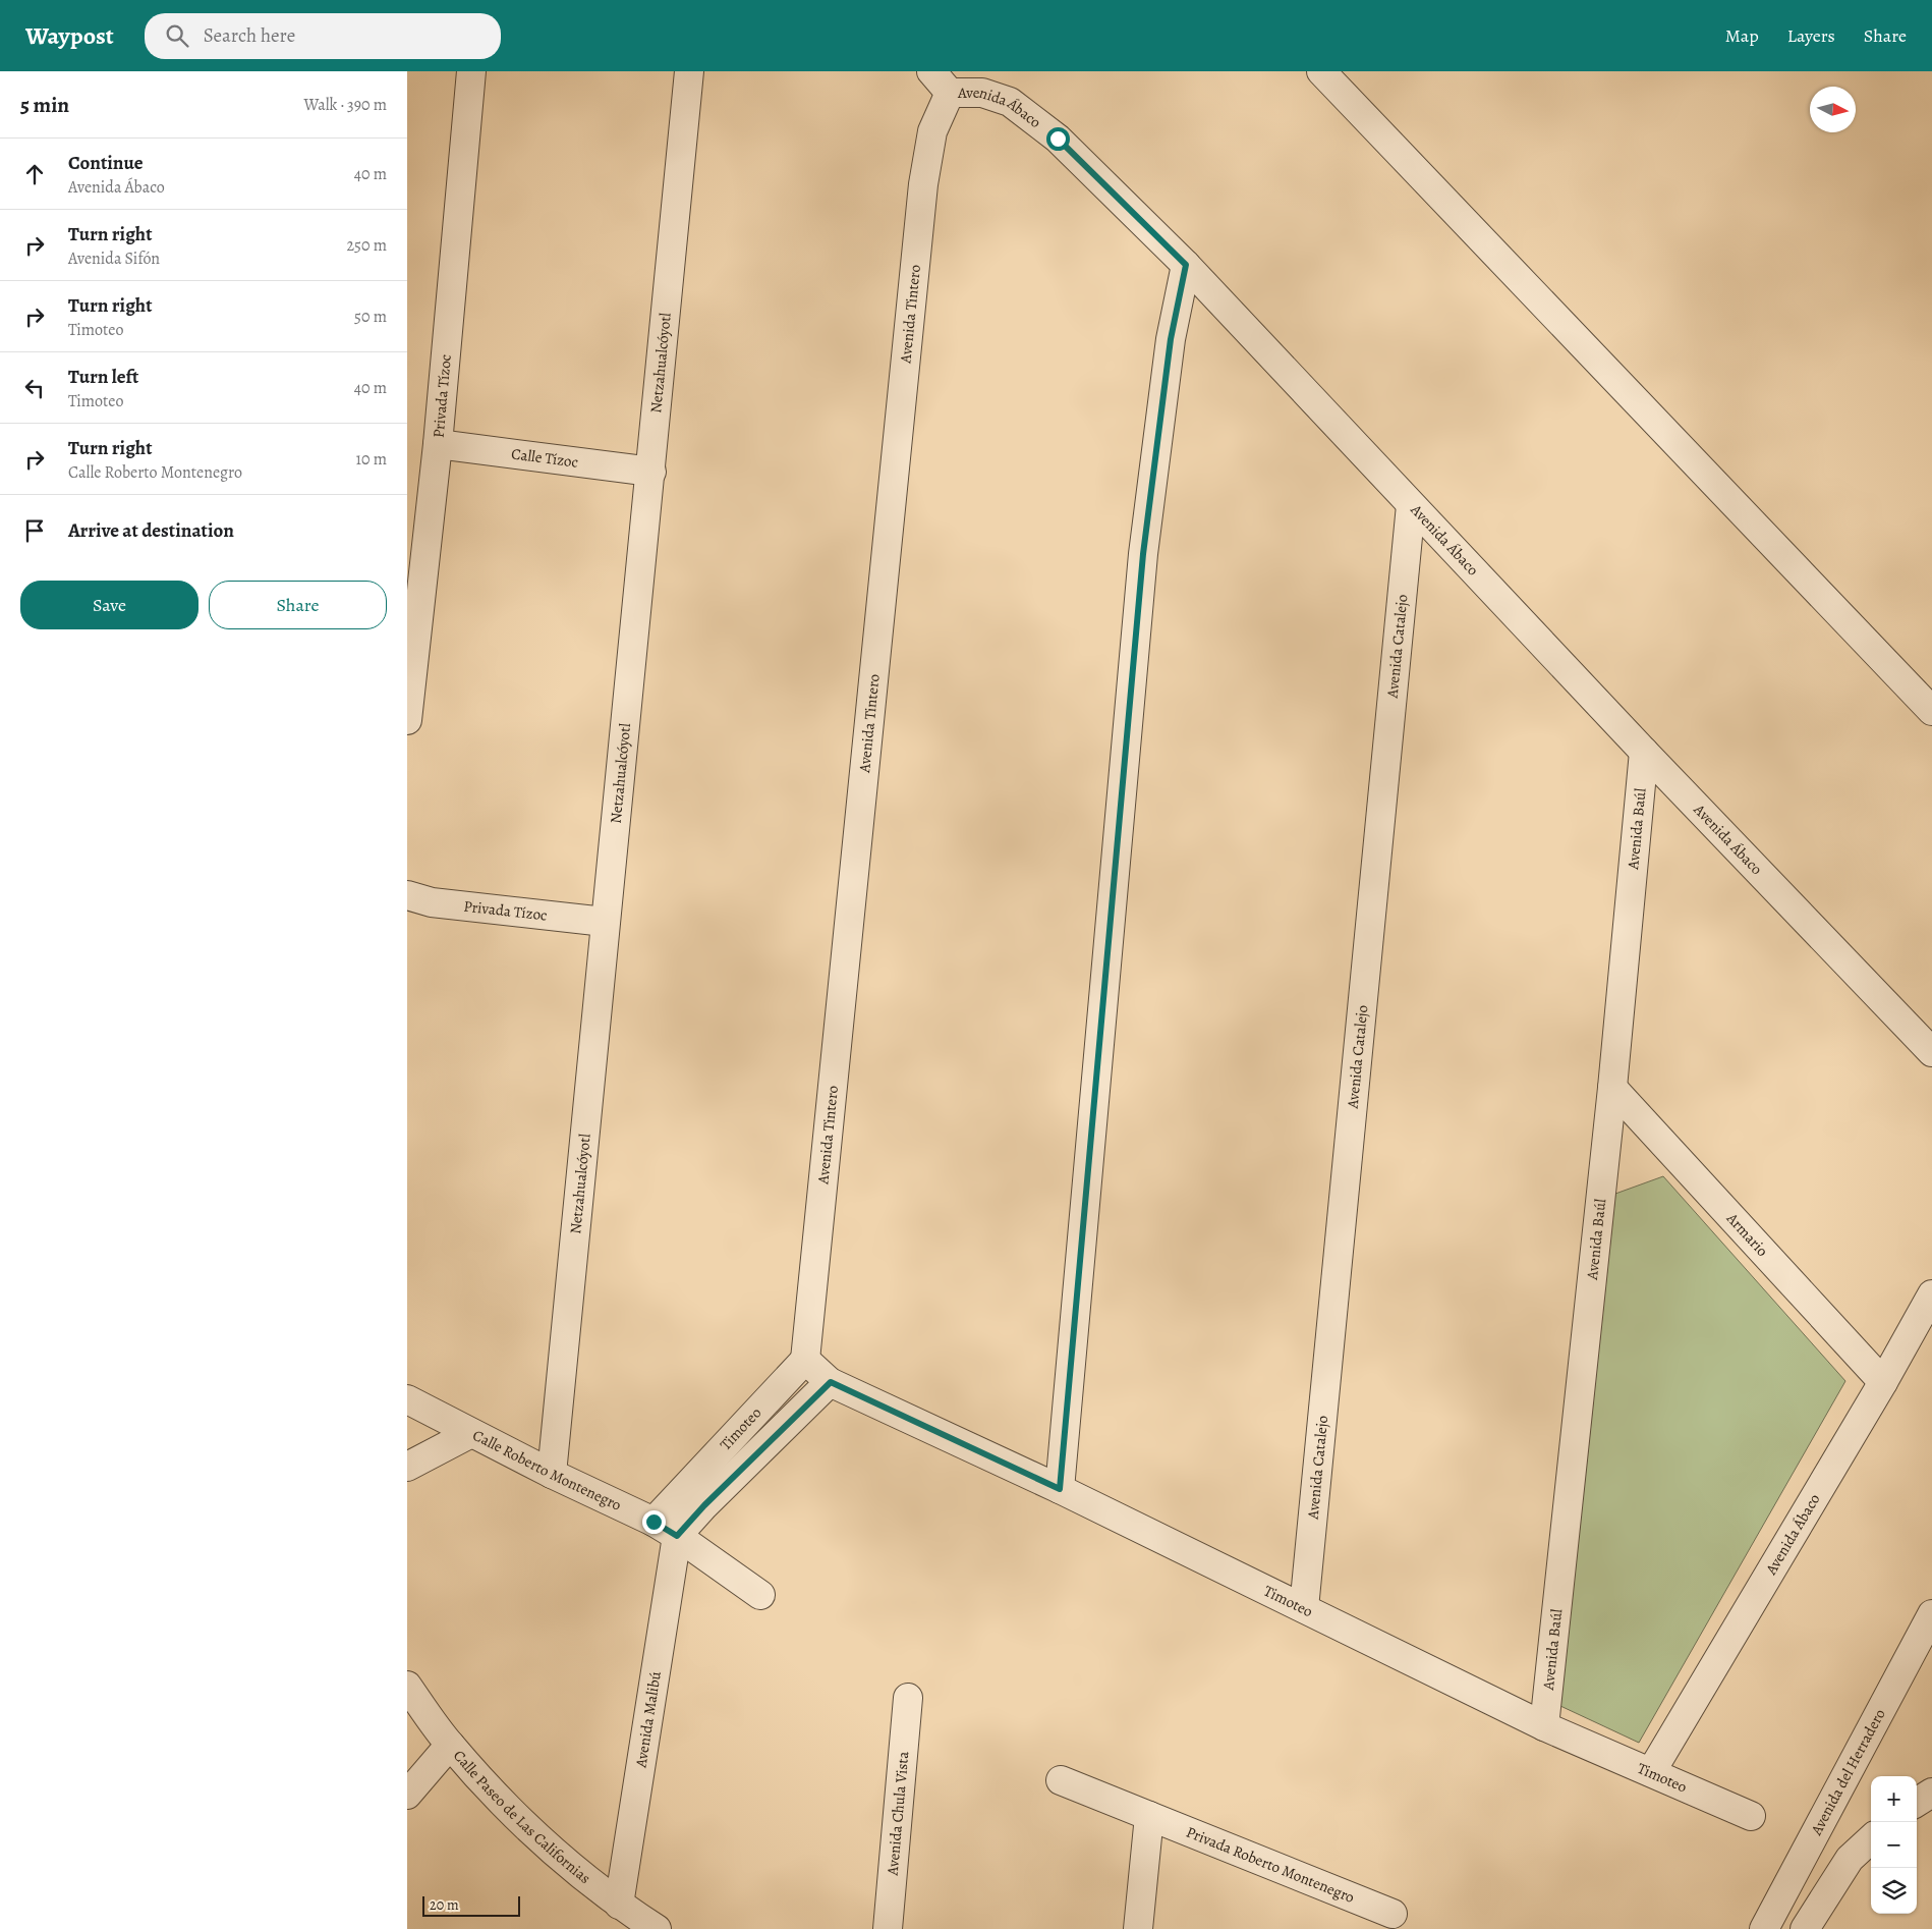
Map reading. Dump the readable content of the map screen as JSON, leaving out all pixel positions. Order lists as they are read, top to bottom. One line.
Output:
{"streets":{"street":["Avenida Ábaco","Avenida Tintero","Netzahualcóyotl","Privada Tízoc","Calle Tízoc","Avenida Catalejo","Avenida Baúl","Armario","Timoteo","Calle Roberto Montenegro","Avenida Malibú","Avenida del Herradero","Avenida Chula Vista","Calle Paseo de Las Californias","Privada Roberto Montenegro"]},"crossings":[["Avenida Ábaco","Avenida Tintero"],["Avenida Ábaco","Avenida Catalejo"],["Avenida Ábaco","Avenida Baúl"],["Avenida Ábaco","Armario"],["Avenida Ábaco","Timoteo"],["Avenida Tintero","Timoteo"],["Netzahualcóyotl","Privada Tízoc"],["Netzahualcóyotl","Calle Tízoc"],["Netzahualcóyotl","Calle Roberto Montenegro"],["Privada Tízoc","Calle Tízoc"],["Avenida Catalejo","Timoteo"],["Avenida Baúl","Armario"],["Avenida Baúl","Timoteo"],["Timoteo","Calle Roberto Montenegro"],["Timoteo","Avenida Malibú"],["Calle Roberto Montenegro","Avenida Malibú"],["Avenida Malibú","Calle Paseo de Las Californias"]],"scale_bar":"20 m","north":"right","page":{"header":"Waypost","search":"Search here","nav":["Map","Layers","Share"],"heading":["5 min","Walk · 390 m"],"list":[["Continue","Avenida Ábaco","40 m"],["Turn right","Avenida Sifón","250 m"],["Turn right","Timoteo","50 m"],["Turn left","Timoteo","40 m"],["Turn right","Calle Roberto Montenegro","10 m"],"Arrive at destination"],"buttons":["Save","Share"],"map_buttons":["+","−"],"scale":"20 m"}}
